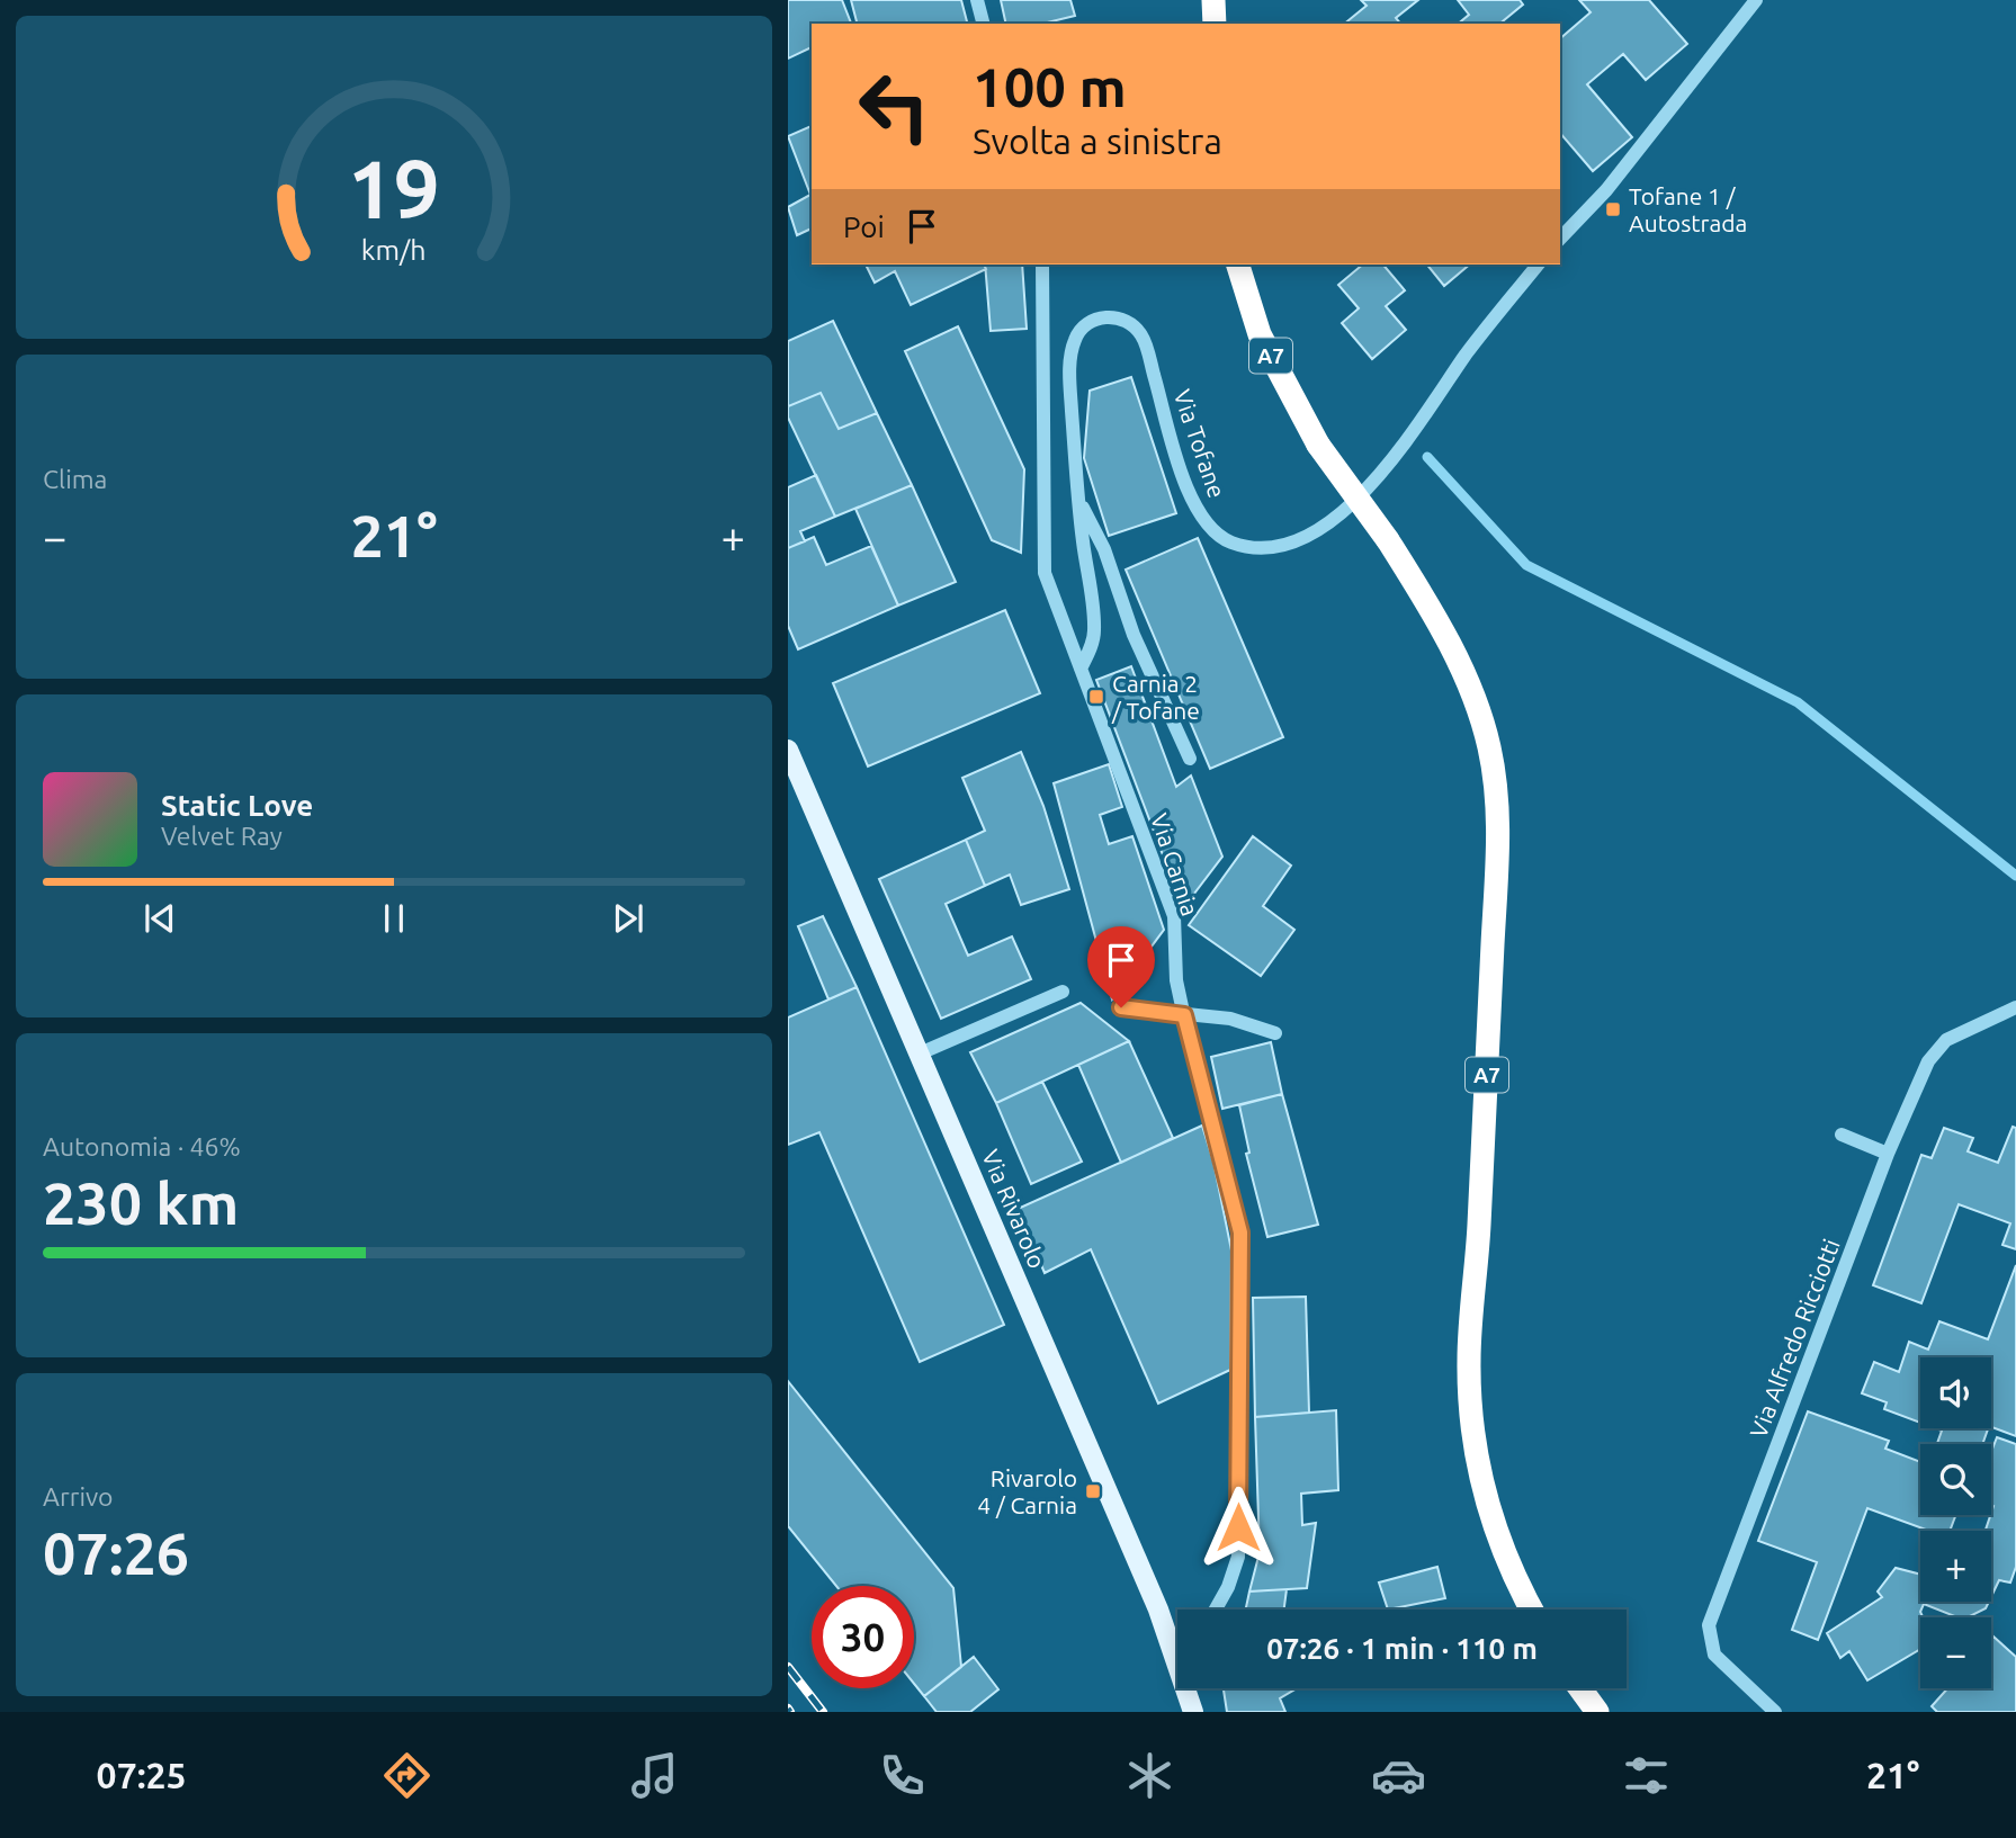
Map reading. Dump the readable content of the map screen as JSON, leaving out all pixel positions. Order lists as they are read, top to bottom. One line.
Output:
{"streets":{"highway":["A7"],"main road":["Via Rivarolo"],"street":["Via Tofane","Via Carnia","Via Alfredo Ricciotti"]},"crossings":[["Via Tofane","Via Carnia"]],"places":{"transit":["Tofane 1 / Autostrada","Carnia 2 / Tofane","Rivarolo 4 / Carnia"]},"page":{"turn":["100 m","Svolta a sinistra"],"then":"Poi","tile":["Clima",["Autonomia · 46%","230 km"],["Arrivo","07:26"]],"heat":["−","21°","+"],"song":["Static Love","Velvet Ray"],"map_buttons":["+","−"],"limit":"30","trip":"07:26 · 1 min · 110 m","tabs":["07:25","21°"],"gauge":["19","km/h"]}}
